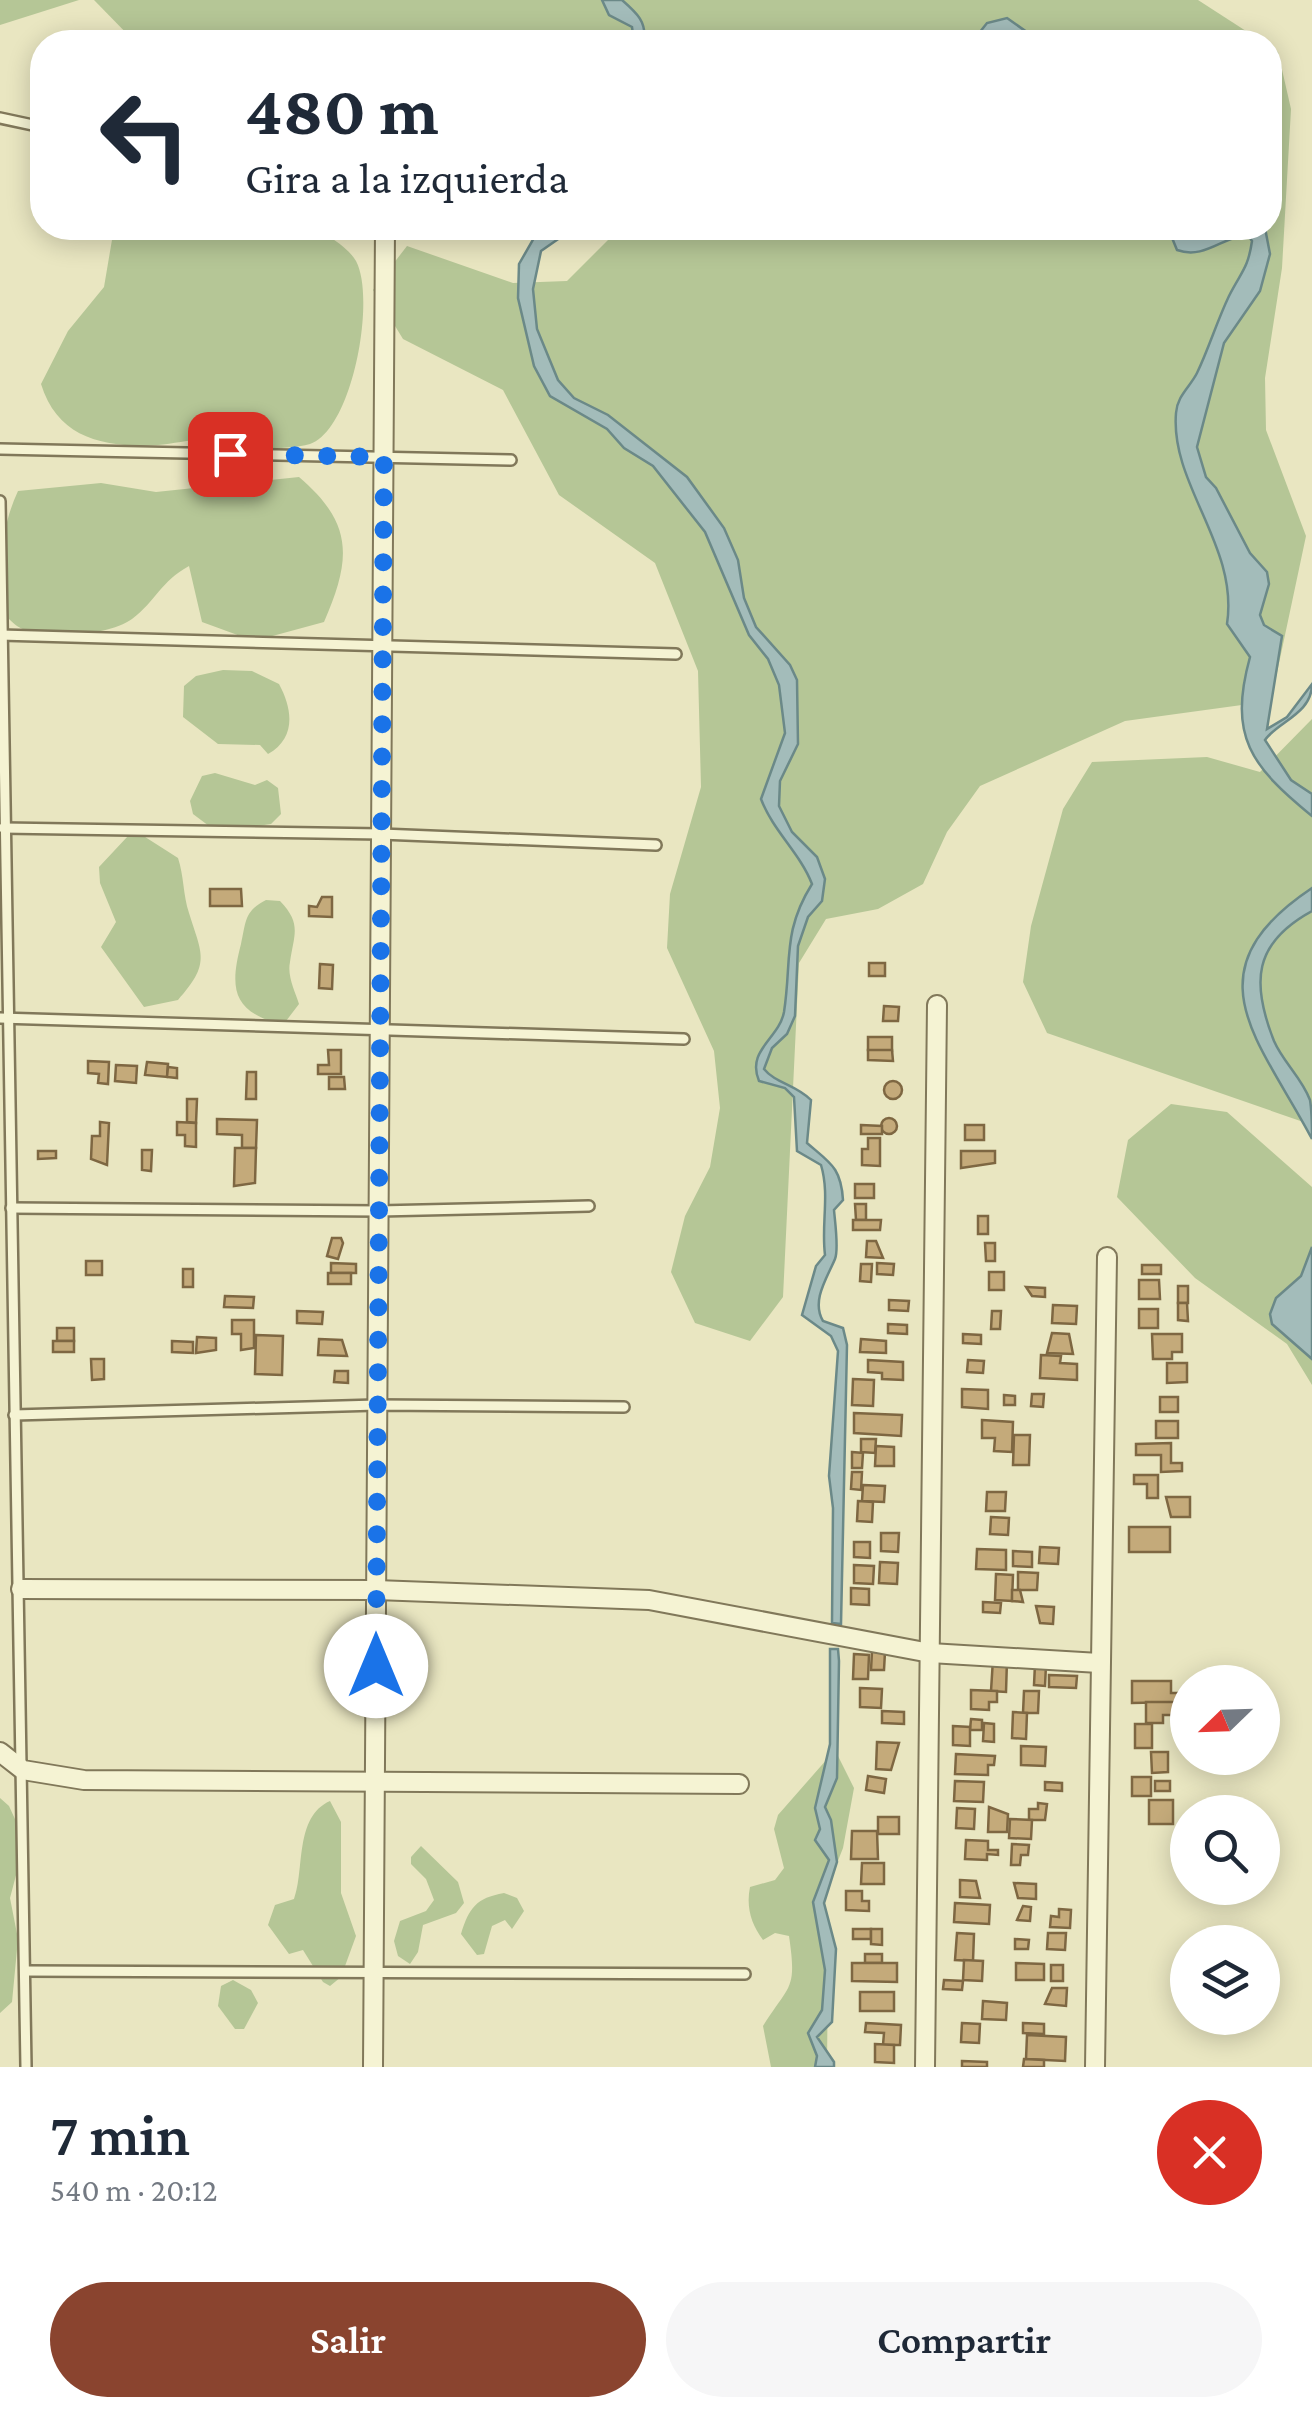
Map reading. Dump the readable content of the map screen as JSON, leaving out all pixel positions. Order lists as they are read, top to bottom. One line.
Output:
{"north":"bottom left","page":{"turn":["480 m","Gira a la izquierda"],"heading":["7 min","540 m · 20:12"],"buttons":["Salir","Compartir"]}}
